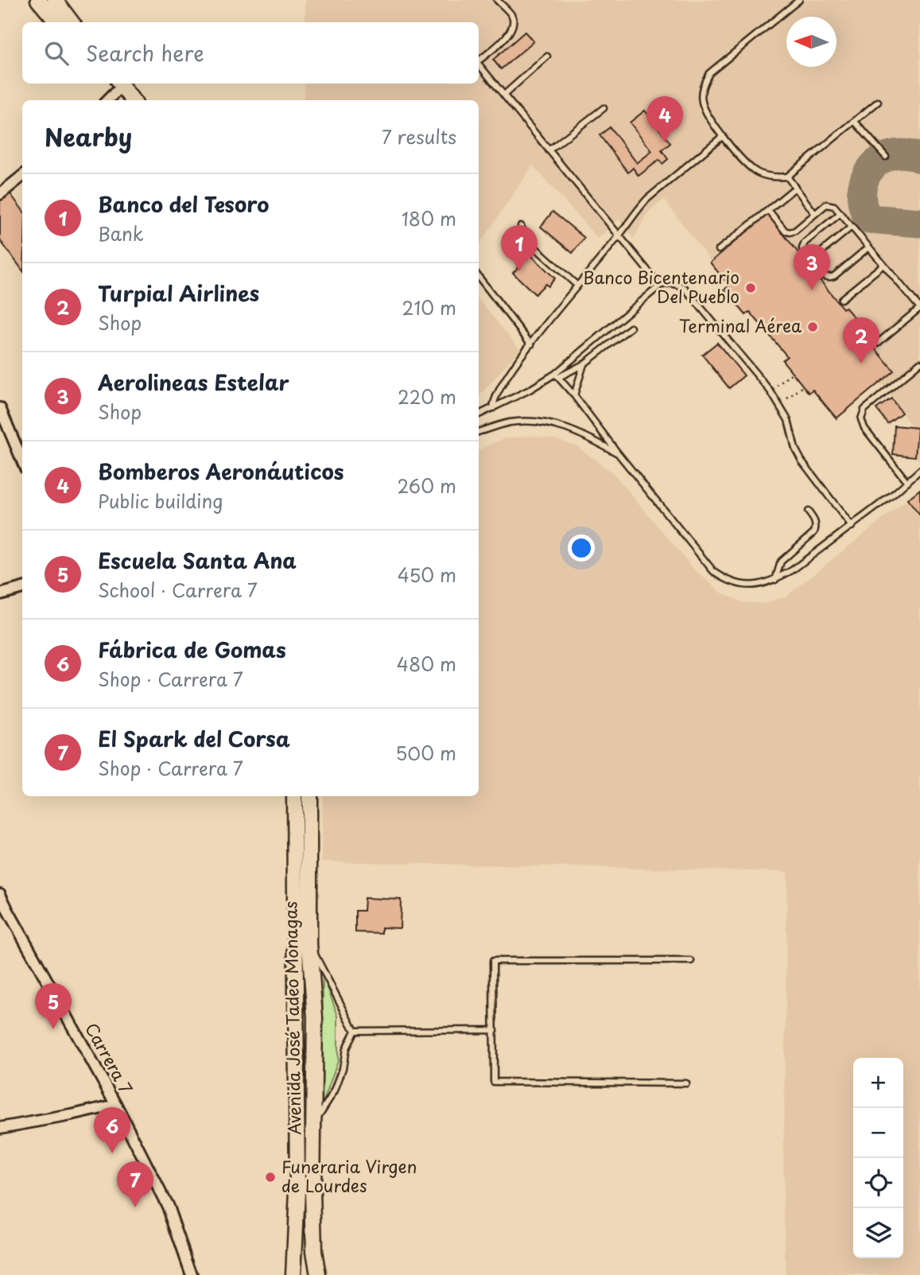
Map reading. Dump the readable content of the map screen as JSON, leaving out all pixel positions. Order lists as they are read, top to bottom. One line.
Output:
{"streets":{"main road":["Avenida José Tadeo Monagas"],"street":["Carrera 7"]},"places":["Banco Bicentenario Del Pueblo","Terminal Aérea","Funeraria Virgen de Lourdes"],"north":"left","page":{"search":"Search here","pins":["4","1","3","2","5","6","7"],"heading":["Nearby","7 results"],"list":[{"mark":"1","name":"Banco del Tesoro","note":"Bank","value":"180 m"},{"mark":"2","name":"Turpial Airlines","note":"Shop","value":"210 m"},{"mark":"3","name":"Aerolineas Estelar","note":"Shop","value":"220 m"},{"mark":"4","name":"Bomberos Aeronáuticos","note":"Public building","value":"260 m"},{"mark":"5","name":"Escuela Santa Ana","note":"School · Carrera 7","value":"450 m"},{"mark":"6","name":"Fábrica de Gomas","note":"Shop · Carrera 7","value":"480 m"},{"mark":"7","name":"El Spark del Corsa","note":"Shop · Carrera 7","value":"500 m"}],"map_buttons":["+","−"]}}
